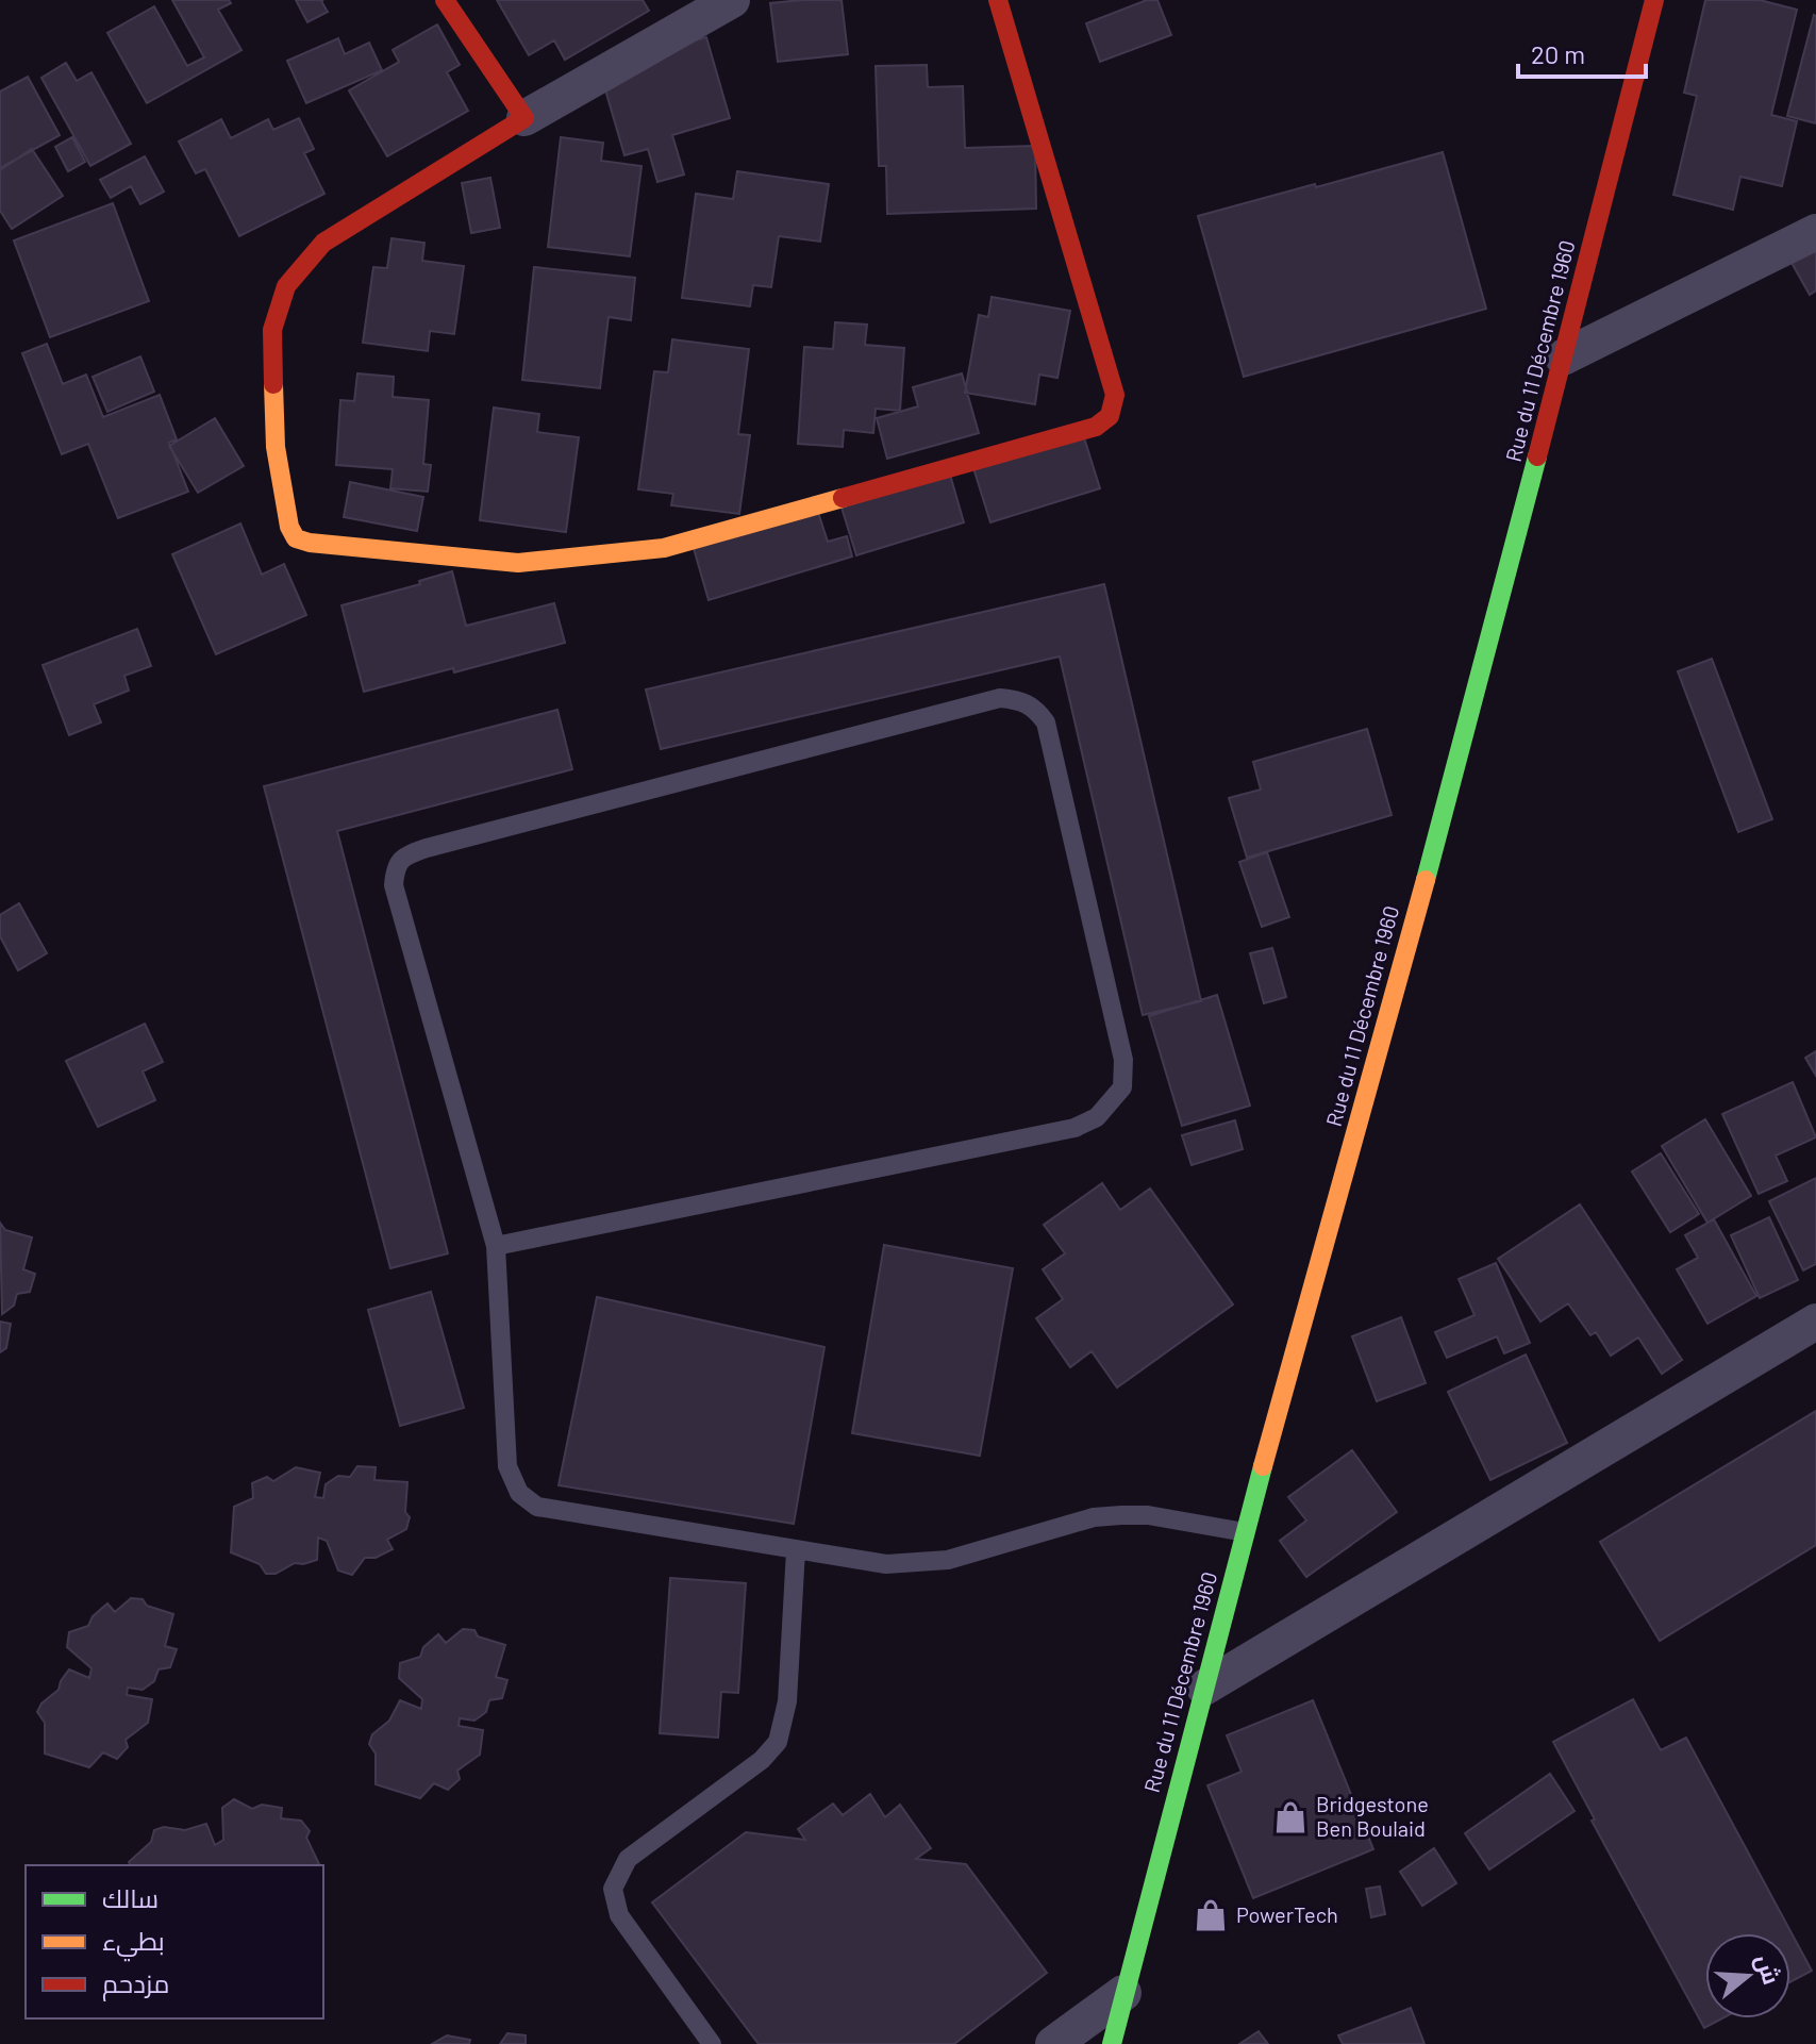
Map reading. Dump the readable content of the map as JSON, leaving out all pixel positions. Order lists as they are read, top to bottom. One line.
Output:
{"streets":{"main road":["Rue du 11 Décembre 1960"]},"places":{"shop":["Bridgestone Ben Boulaid","PowerTech"]},"legend":["سالك","بطيء","مزدحم"],"scale_bar":"20 m","north":"right"}
